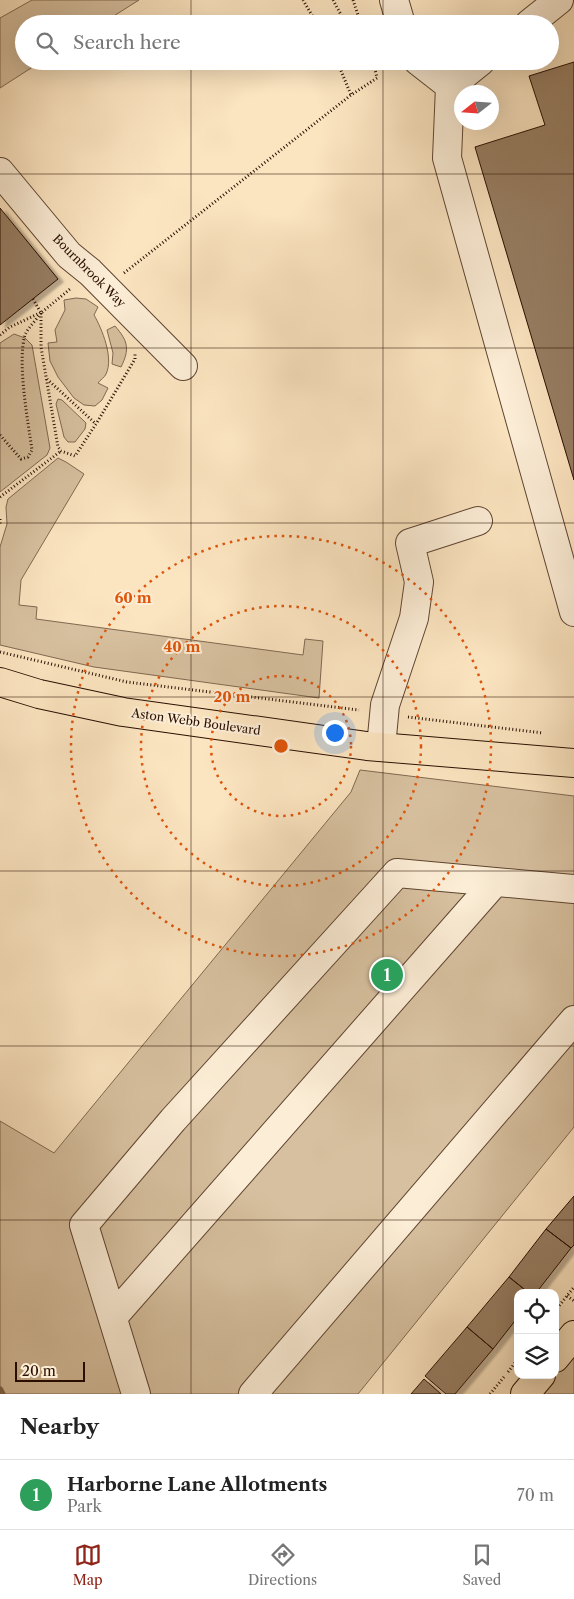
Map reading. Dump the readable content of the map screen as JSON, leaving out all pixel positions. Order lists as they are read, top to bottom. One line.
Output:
{"streets":{"main road":["Aston Webb Boulevard"],"lane":["Bournbrook Way"]},"scale_bar":"20 m","north":"left","page":{"search":"Search here","pins":"1","scale":"20 m","heading":"Nearby","list":[{"mark":"1","name":"Harborne Lane Allotments","note":"Park","value":"70 m"}],"nav":["Map","Directions","Saved"]},"rings":["60 m","40 m","20 m"]}
